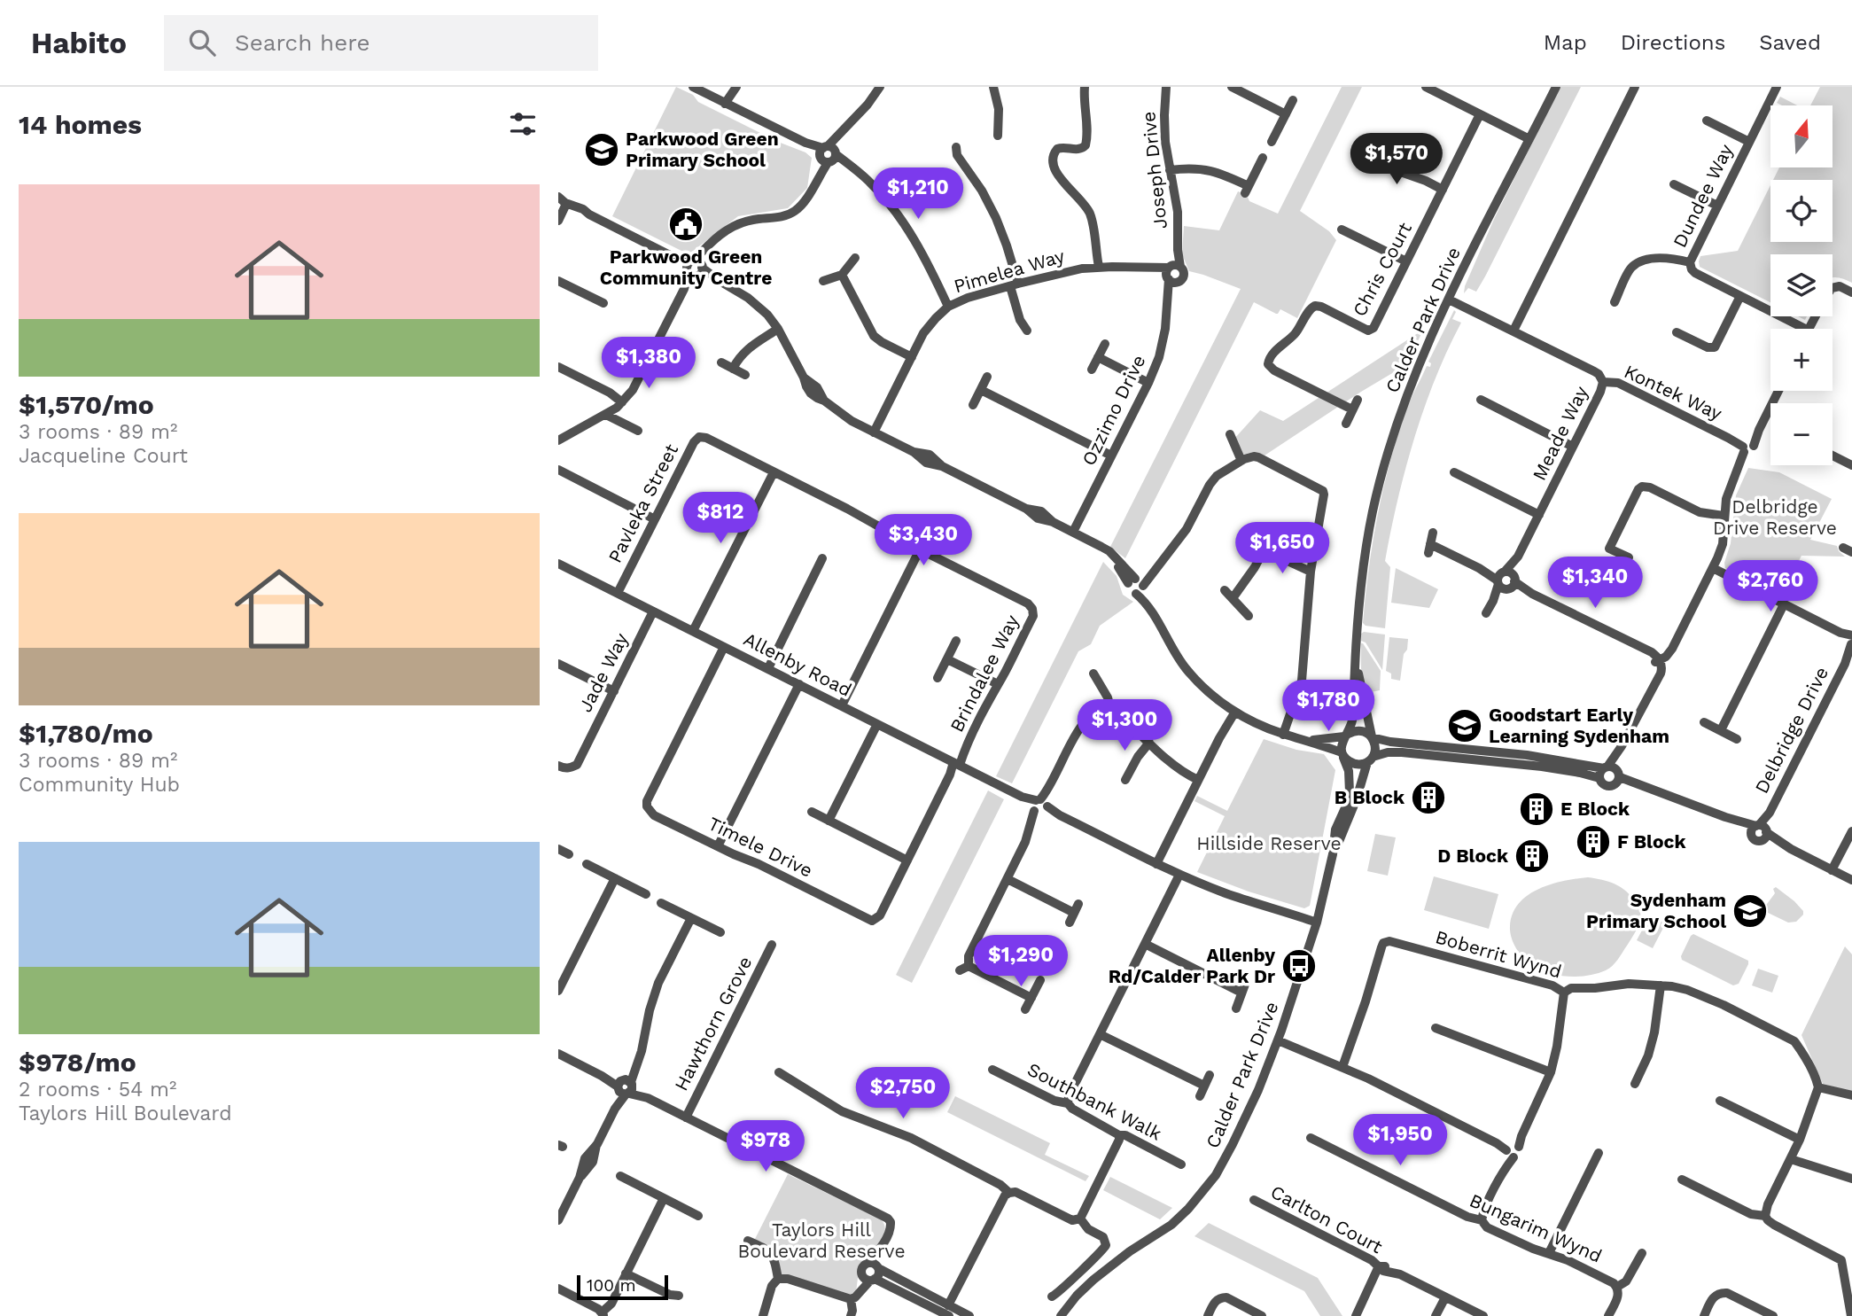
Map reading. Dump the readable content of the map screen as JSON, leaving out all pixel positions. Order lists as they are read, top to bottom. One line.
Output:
{"streets":{"street":["Joseph Drive","Dundee Way","Chris Court","Pimelea Way","Calder Park Drive","Kontek Way","Ozzimo Drive","Meade Way","Pavleka Street","Allenby Road","Jade Way","Brindalee Way","Delbridge Drive","Timele Drive","Boberrit Wynd","Hawthorn Grove","Southbank Walk","Carlton Court","Bungarim Wynd"]},"crossings":[["Joseph Drive","Pimelea Way"],["Joseph Drive","Ozzimo Drive"],["Pimelea Way","Ozzimo Drive"],["Calder Park Drive","Meade Way"],["Calder Park Drive","Allenby Road"],["Kontek Way","Meade Way"],["Pavleka Street","Allenby Road"],["Pavleka Street","Brindalee Way"],["Allenby Road","Jade Way"],["Allenby Road","Brindalee Way"],["Allenby Road","Timele Drive"],["Brindalee Way","Timele Drive"]],"parks":["Delbridge Drive Reserve","Hillside Reserve","Taylors Hill Boulevard Reserve"],"places":{"school or university":["Parkwood Green Primary School","Goodstart Early Learning Sydenham","Sydenham Primary School"],"public building":["Parkwood Green Community Centre"],"building":["B Block","E Block","F Block","D Block"],"bus stop":["Allenby Rd/Calder Park Dr"]},"scale_bar":"100 m","north":"top","page":{"header":"Habito","search":"Search here","nav":["Map","Directions","Saved"],"heading":"14 homes","map_buttons":["+","−"],"price":["$1,570","$1,210","$1,380","$812","$3,430","$1,650","$1,340","$2,760","$1,780","$1,300","$1,290","$2,750","$1,950","$978"],"list":[{"name":"$1,570/mo","note":"3 rooms · 89 m² · Jacqueline Court"},{"name":"$1,780/mo","note":"3 rooms · 89 m² · Community Hub"},{"name":"$978/mo","note":"2 rooms · 54 m² · Taylors Hill Boulevard"}],"scale":"100 m"}}
